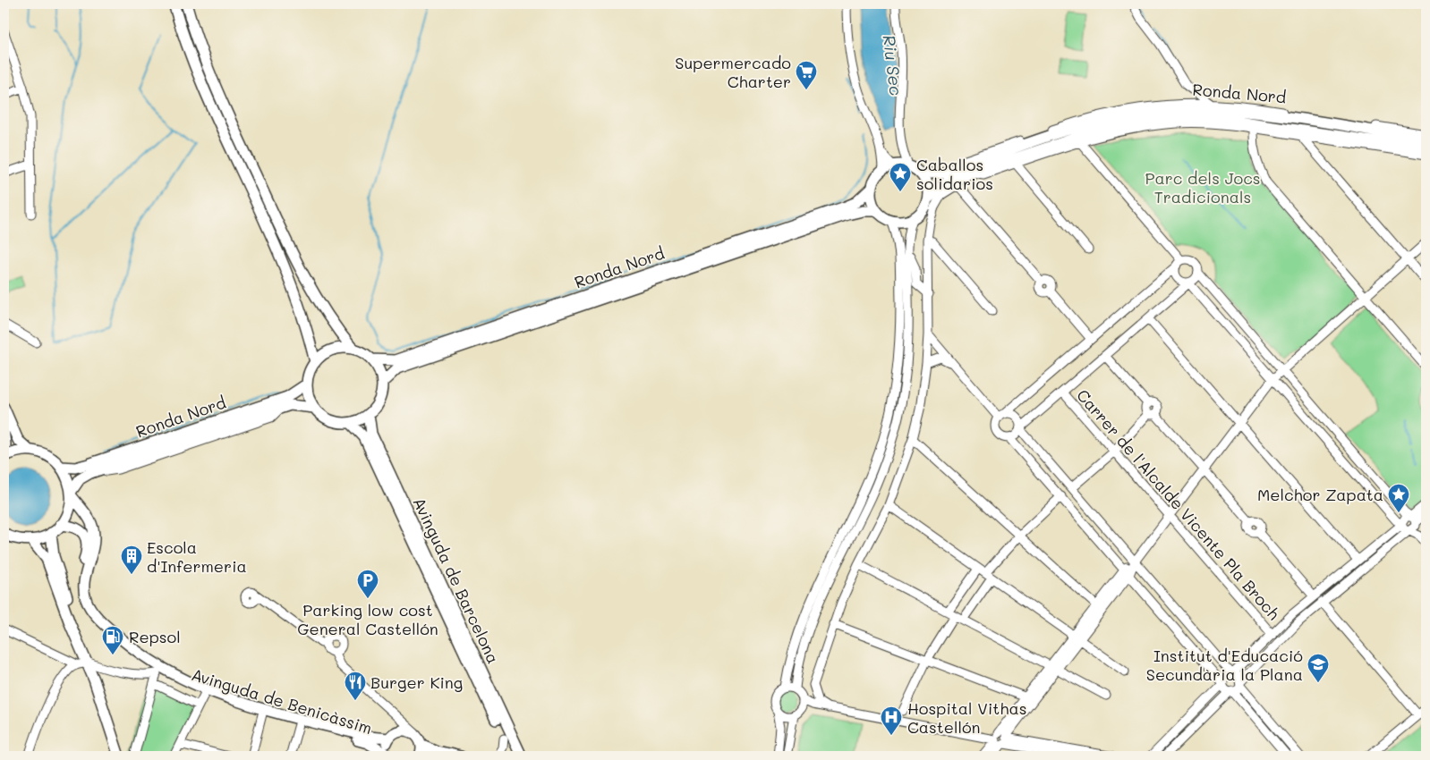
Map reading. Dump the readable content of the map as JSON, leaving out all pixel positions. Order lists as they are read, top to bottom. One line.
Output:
{"streets":{"main road":["Ronda Nord","Avinguda de Barcelona","Avinguda de Benicàssim"],"street":["Carrer de l'Alcalde Vicente Pla Broch"]},"crossings":[["Ronda Nord","Avinguda de Barcelona"],["Ronda Nord","Avinguda de Benicàssim"]],"water":["Riu Sec"],"parks":["Parc dels Jocs Tradicionals"],"places":{"supermarket":["Supermercado Charter"],"place":["Caballos solidarios","Melchor Zapata"],"building":["Escola d'Infermeria"],"parking":["Parking low cost General Castellón"],"fuel station":["Repsol"],"school or university":["Institut d'Educació Secundària la Plana"],"restaurant":["Burger King"],"hospital":["Hospital Vithas Castellón"]}}
